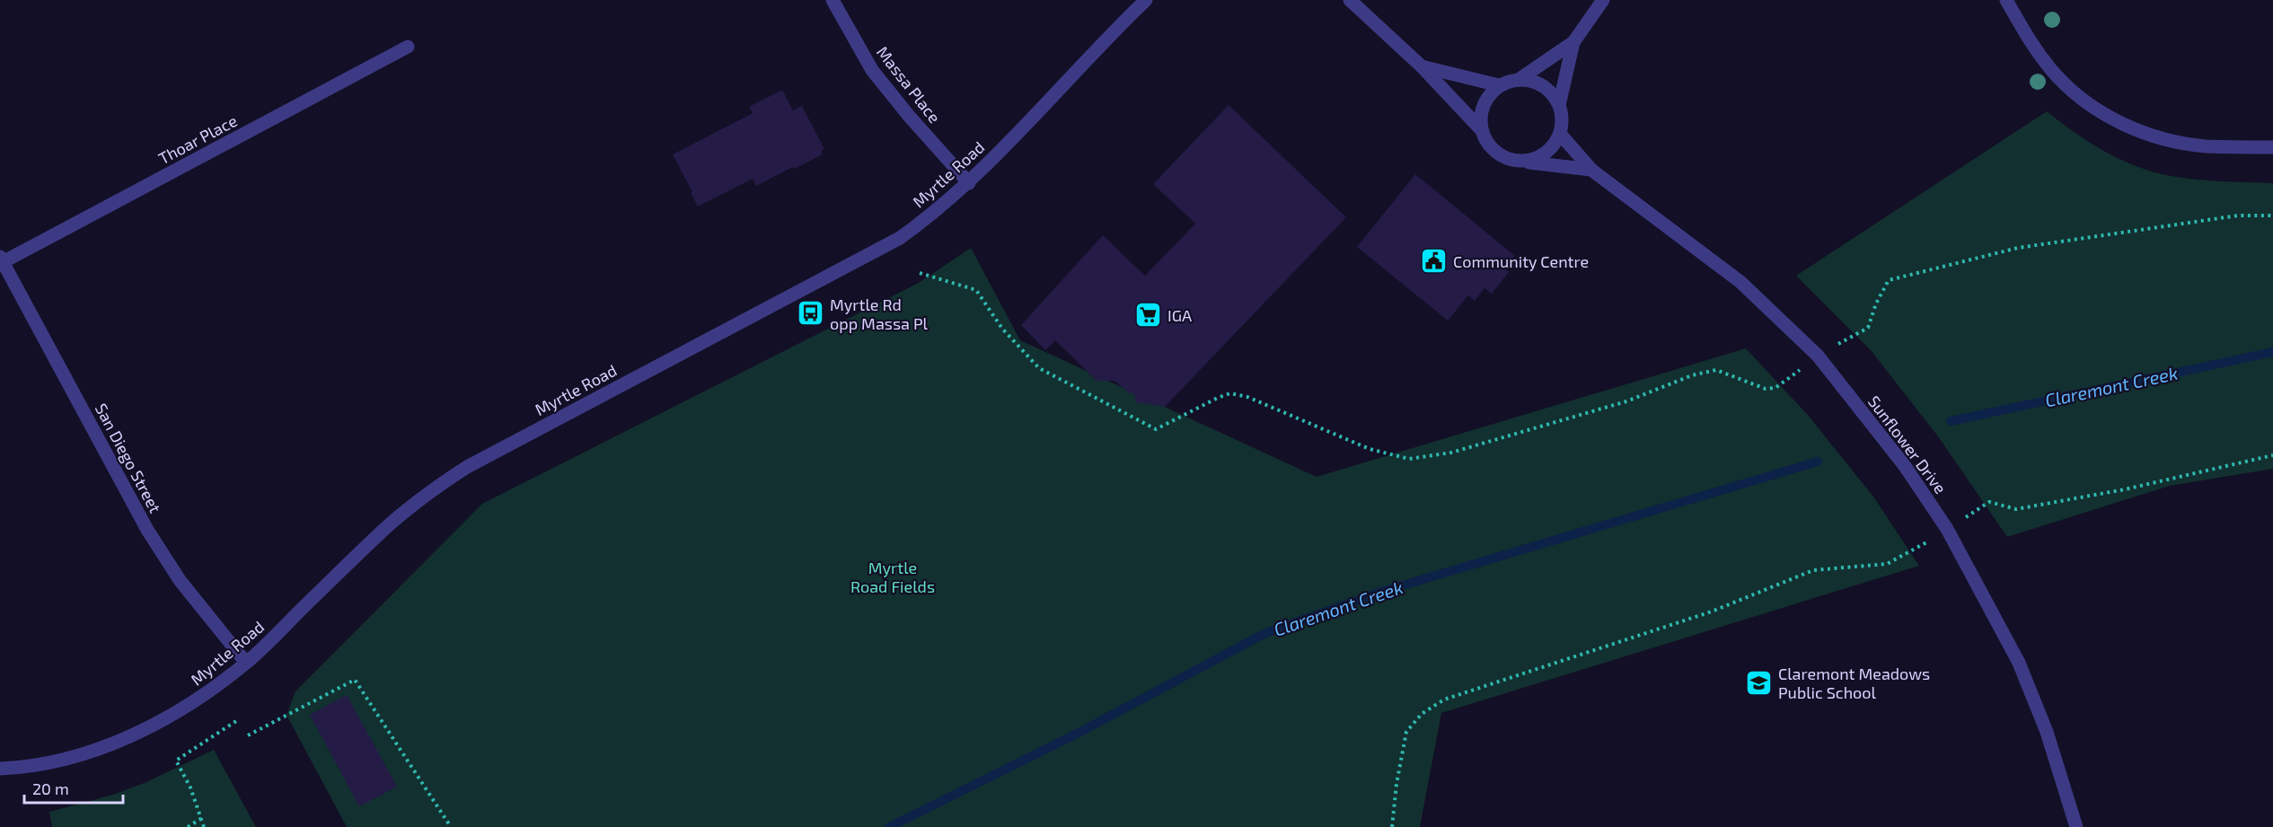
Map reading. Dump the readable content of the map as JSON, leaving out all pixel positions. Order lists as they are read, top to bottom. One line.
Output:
{"streets":{"street":["Massa Place","Thoar Place","Myrtle Road","Sunflower Drive","San Diego Street"]},"crossings":[["Massa Place","Myrtle Road"],["Thoar Place","San Diego Street"],["Myrtle Road","San Diego Street"]],"water":["Claremont Creek"],"parks":["Myrtle Road Fields"],"places":{"public building":["Community Centre"],"bus stop":["Myrtle Rd opp Massa Pl"],"supermarket":["IGA"],"school or university":["Claremont Meadows Public School"]},"scale_bar":"20 m"}
